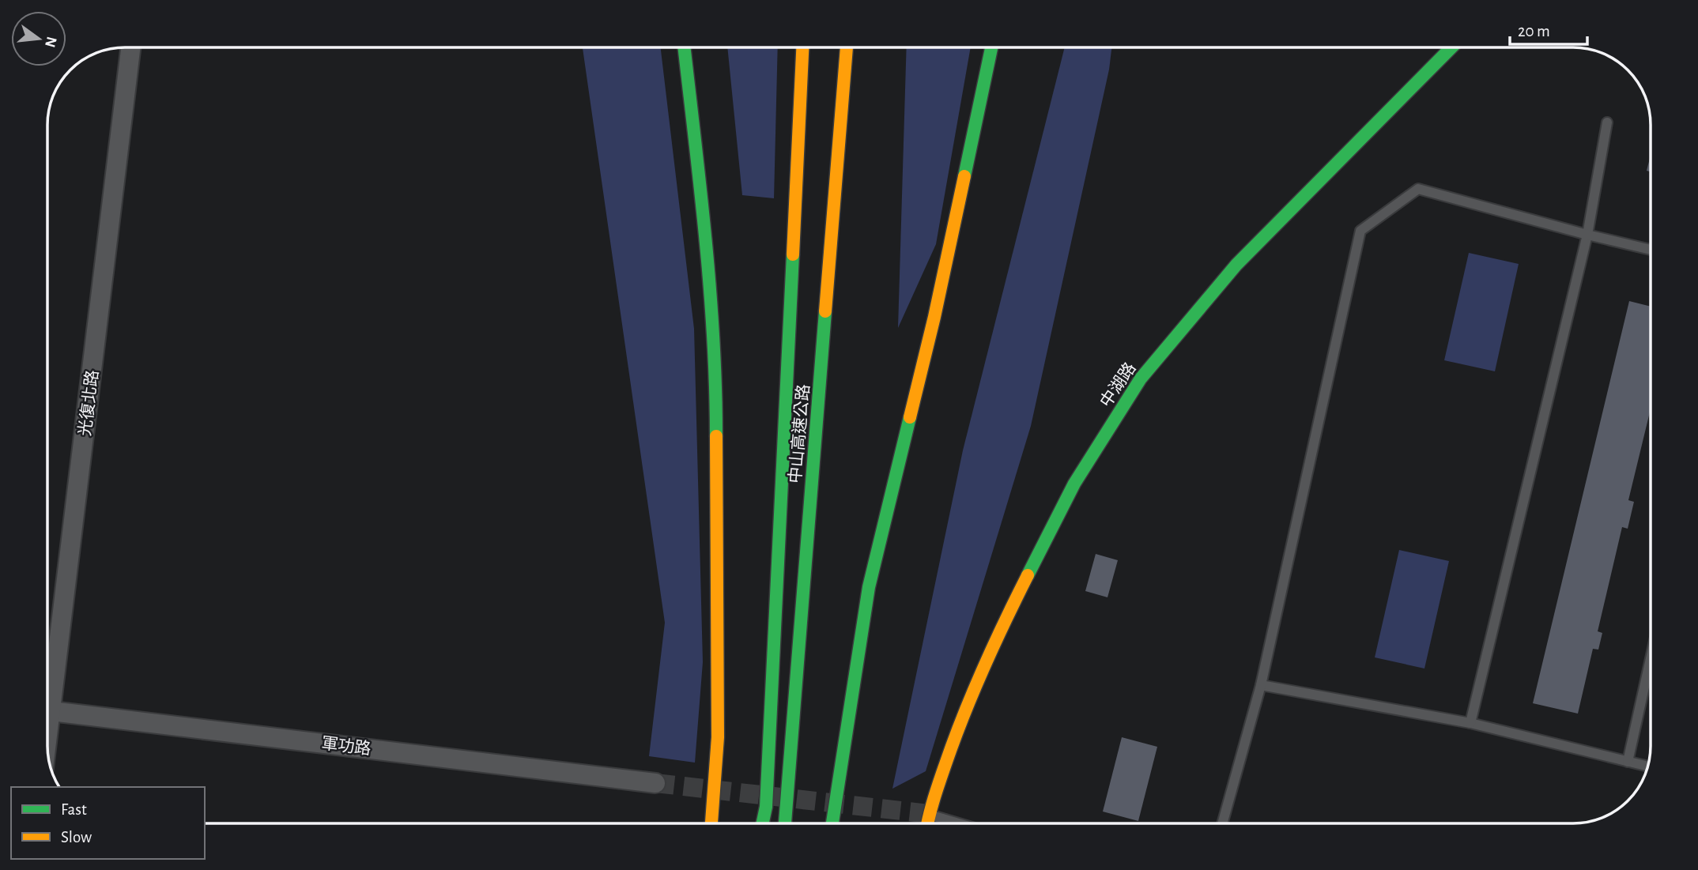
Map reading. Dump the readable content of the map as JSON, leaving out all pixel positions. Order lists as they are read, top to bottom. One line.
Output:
{"streets":{"main road":["中湖路","中山高速公路"],"street":["光復北路","軍功路"]},"legend":["Fast","Slow"],"scale_bar":"20 m","north":"right"}
